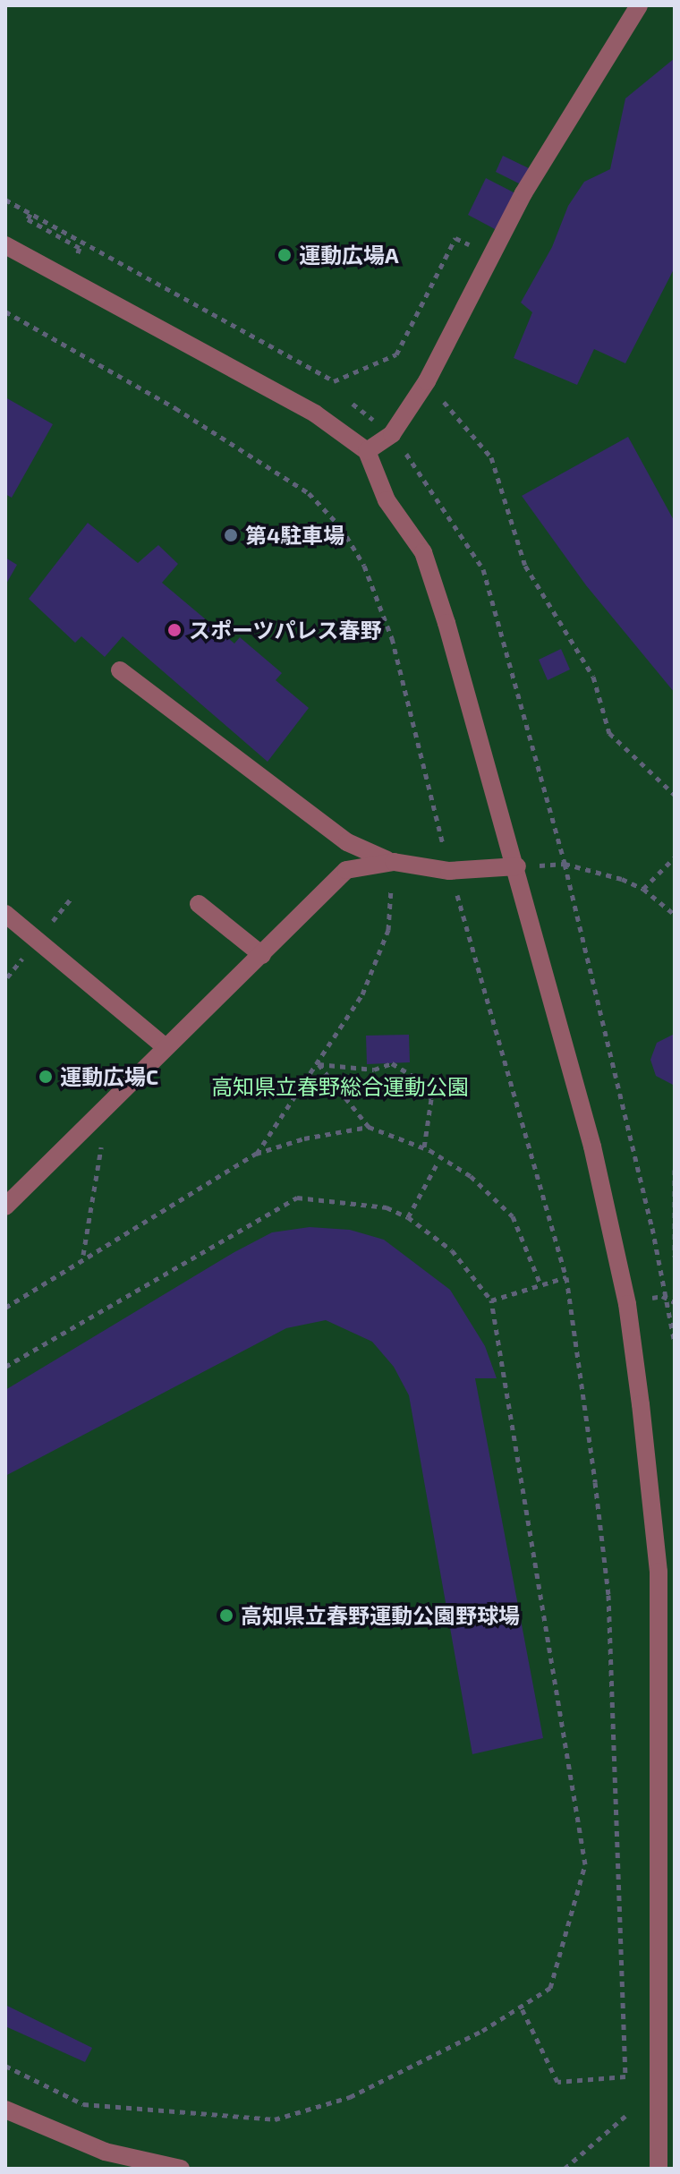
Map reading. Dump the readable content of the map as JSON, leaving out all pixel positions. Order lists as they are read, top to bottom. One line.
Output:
{"parks":["高知県立春野総合運動公園"],"places":["運動広場A","第4駐車場","スポーツパレス春野","運動広場C","高知県立春野運動公園野球場"]}
